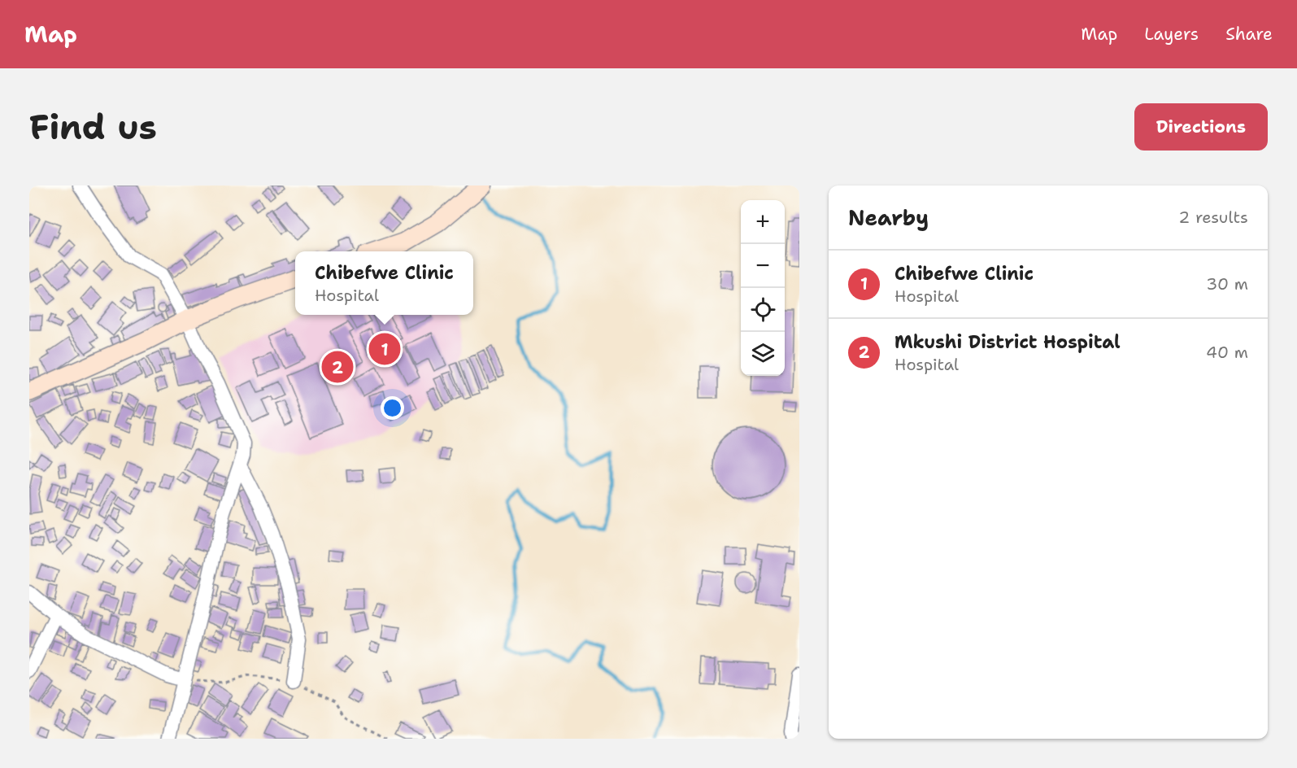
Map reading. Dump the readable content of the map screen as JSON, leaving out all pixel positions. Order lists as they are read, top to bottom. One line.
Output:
{"page":{"header":"Map","nav":["Map","Layers","Share"],"buttons":"Directions","title":"Find us","heading":["Nearby","2 results"],"map_buttons":["+","−"],"list":[{"mark":"1","name":"Chibefwe Clinic","note":"Hospital","value":"30 m"},{"mark":"2","name":"Mkushi District Hospital","note":"Hospital","value":"40 m"}],"popup":["Chibefwe Clinic","Hospital"],"pins":["1","2"]}}
